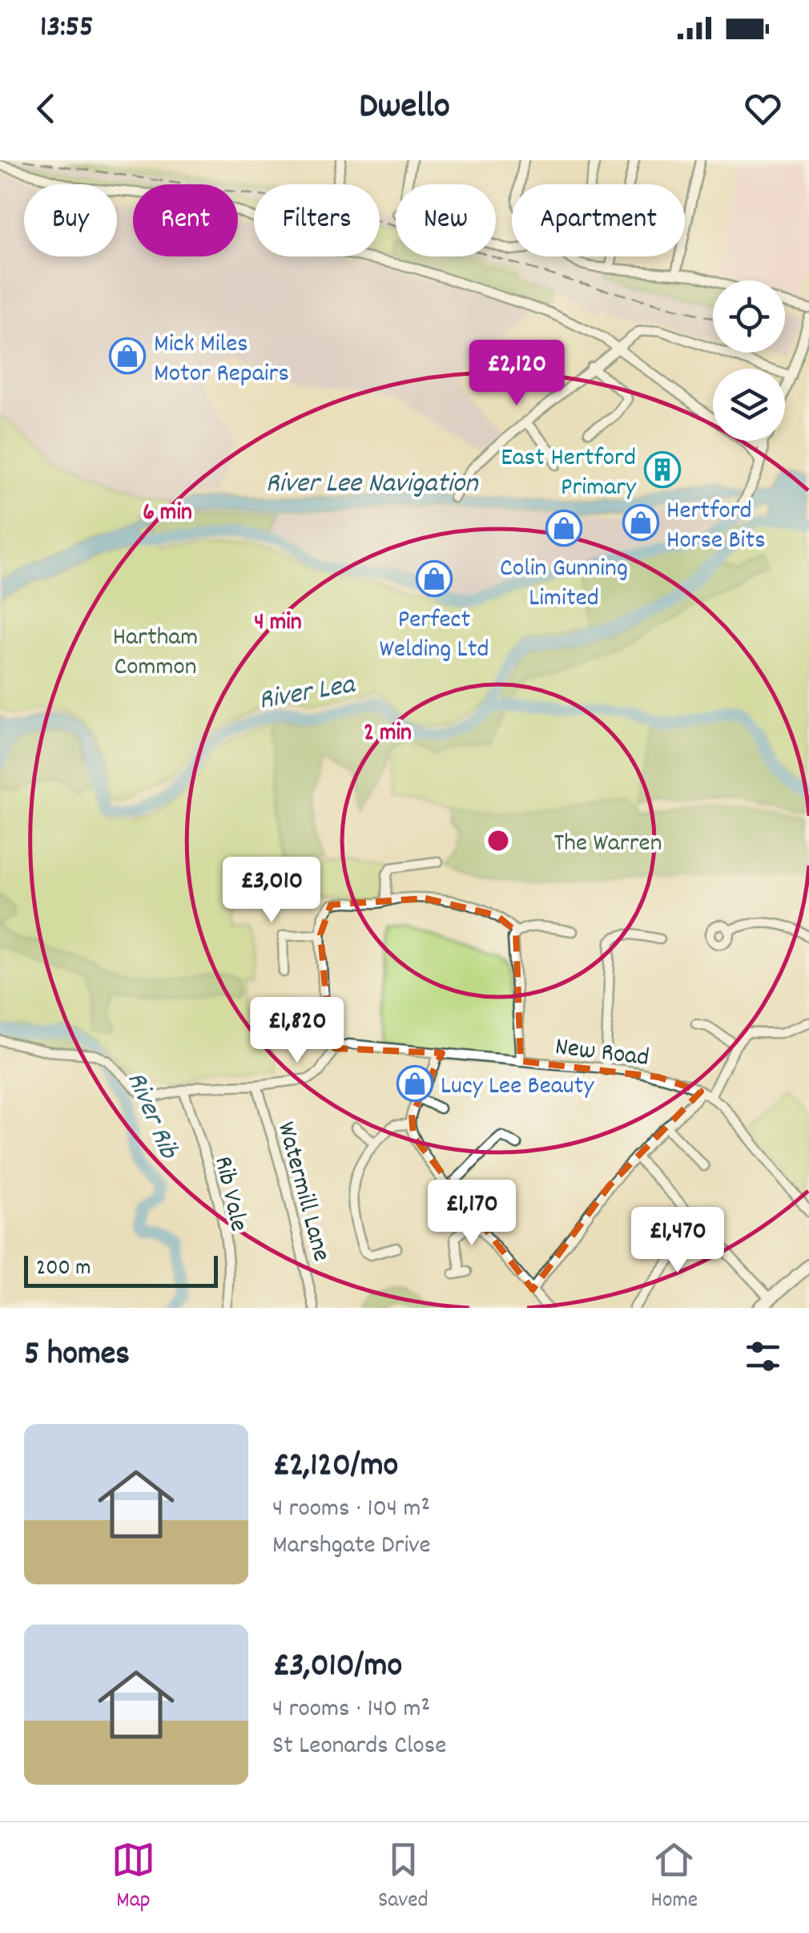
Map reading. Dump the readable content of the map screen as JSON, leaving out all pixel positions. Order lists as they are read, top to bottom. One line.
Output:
{"streets":{"street":["New Road","Watermill Lane","Rib Vale"]},"water":["River Lee Navigation","River Lea","River Rib"],"parks":["Hartham Common","The Warren"],"places":{"shop":["Mick Miles Motor Repairs","Hertford Horse Bits","Colin Gunning Limited","Perfect Welding Ltd","Lucy Lee Beauty"],"building":["East Hertford Primary"]},"scale_bar":"200 m","page":{"status":"13:55","header":"Dwello","chip":["Buy","Rent","Filters","New","Apartment"],"price":["£2,120","£3,010","£1,820","£1,170","£1,470"],"scale":"200 m","heading":"5 homes","list":[{"name":"£2,120/mo","note":"4 rooms · 104 m² · Marshgate Drive"},{"name":"£3,010/mo","note":"4 rooms · 140 m² · St Leonards Close"}],"tabs":["Map","Saved","Home"]},"rings":["6 min","4 min","2 min"]}
